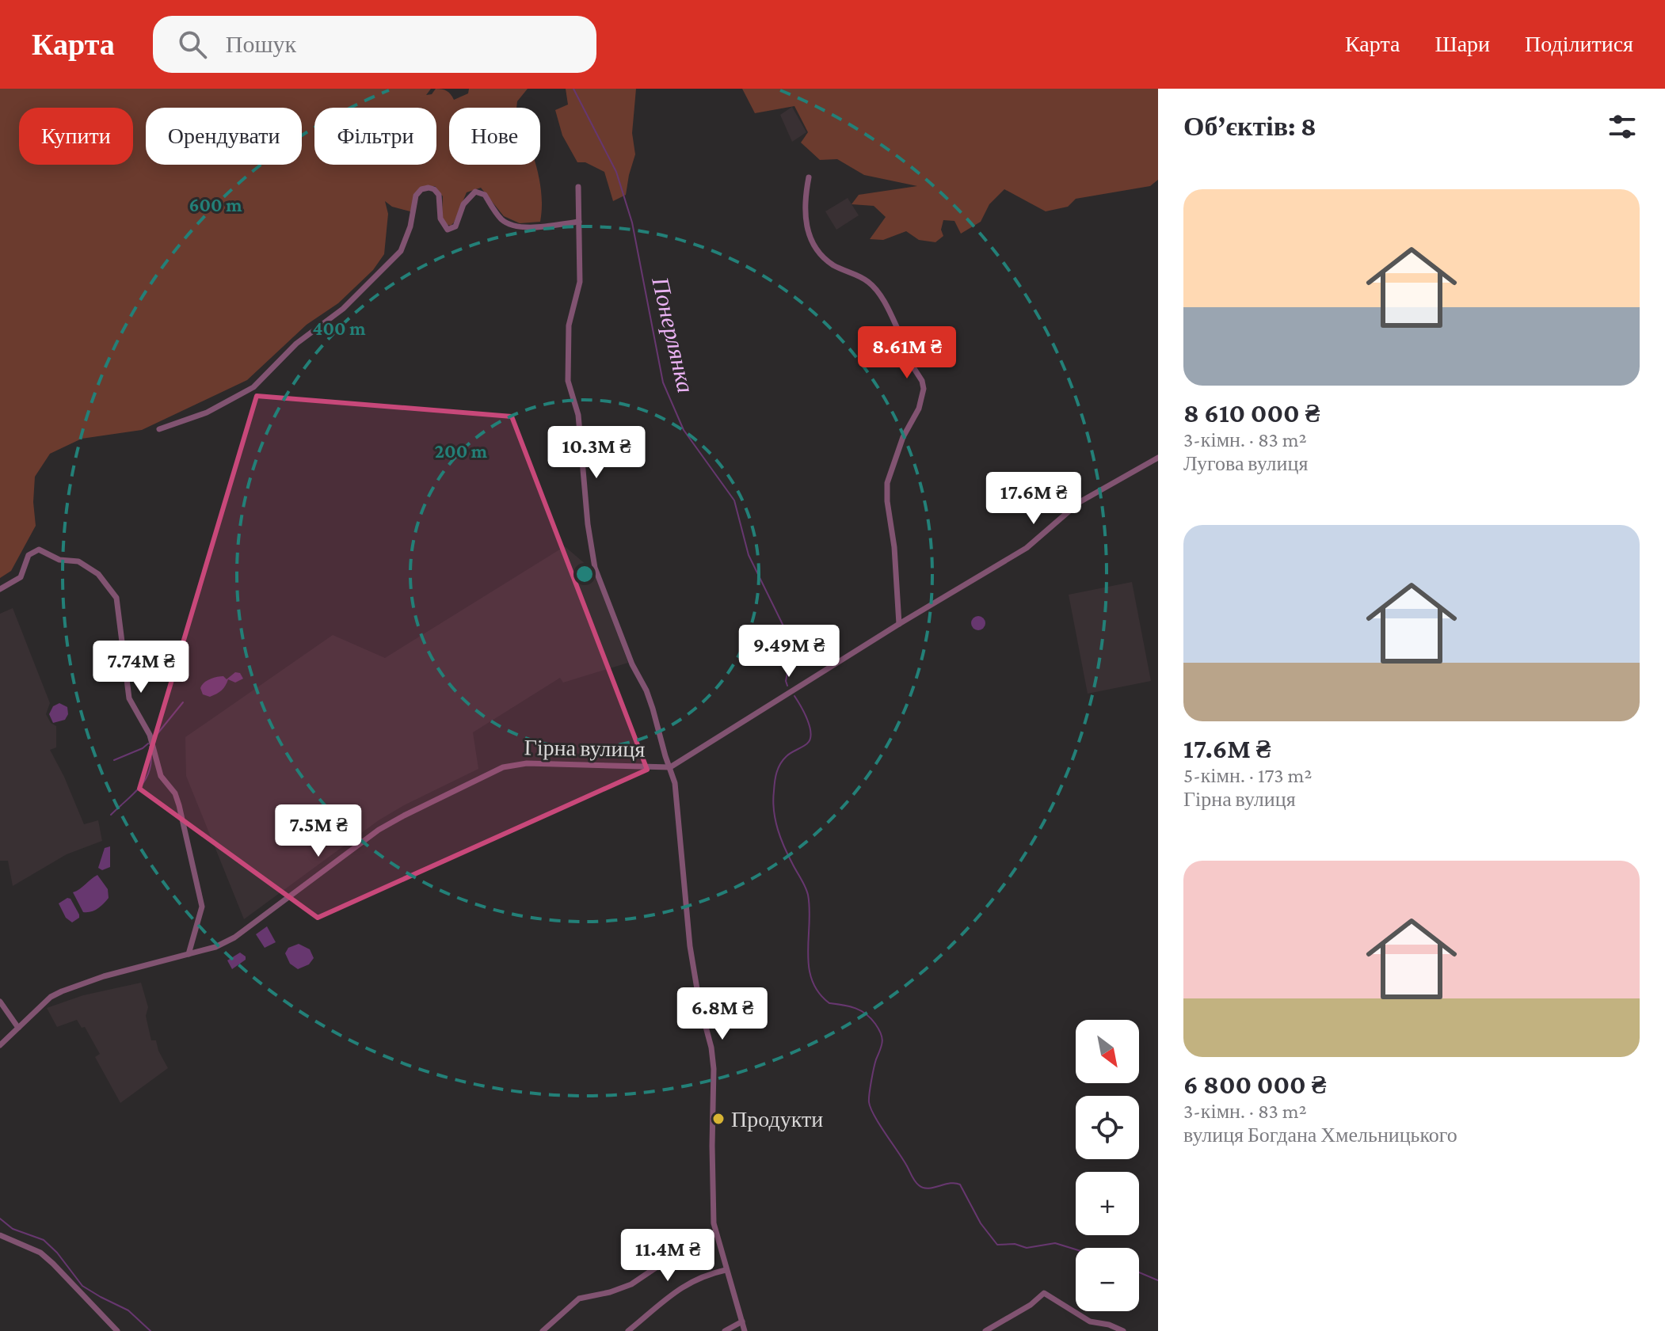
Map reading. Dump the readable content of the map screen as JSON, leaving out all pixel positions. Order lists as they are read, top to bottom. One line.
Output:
{"streets":{"street":["Гірна вулиця"]},"water":["Понерлянка"],"places":["Продукти"],"north":"bottom right","page":{"header":"Карта","search":"Пошук","nav":["Карта","Шари","Поділитися"],"heading":"Об’єктів: 8","chip":["Купити","Орендувати","Фільтри","Нове"],"list":[{"name":"8 610 000 ₴","note":"3-кімн. · 83 m² · Лугова вулиця"},{"name":"17.6M ₴","note":"5-кімн. · 173 m² · Гірна вулиця"},{"name":"6 800 000 ₴","note":"3-кімн. · 83 m² · вулиця Богдана Хмельницького"}],"price":["8.61M ₴","10.3M ₴","17.6M ₴","9.49M ₴","7.74M ₴","7.5M ₴","6.8M ₴","11.4M ₴"],"map_buttons":["+","−"]},"rings":["600 m","400 m","200 m"]}
